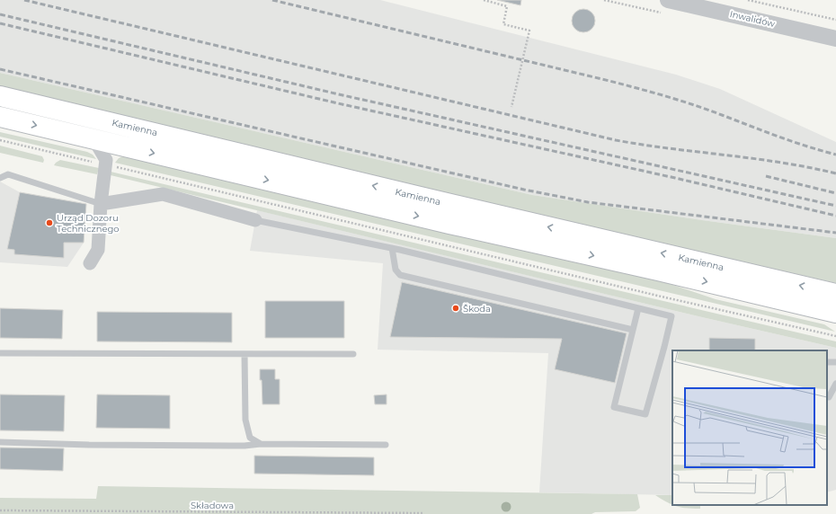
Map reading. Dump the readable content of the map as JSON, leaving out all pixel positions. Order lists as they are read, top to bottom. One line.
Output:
{"streets":{"main road":["Kamienna"],"street":["Inwalidów"],"path":["Składowa"]},"places":["Urząd Dozoru Technicznego","Škoda"]}
